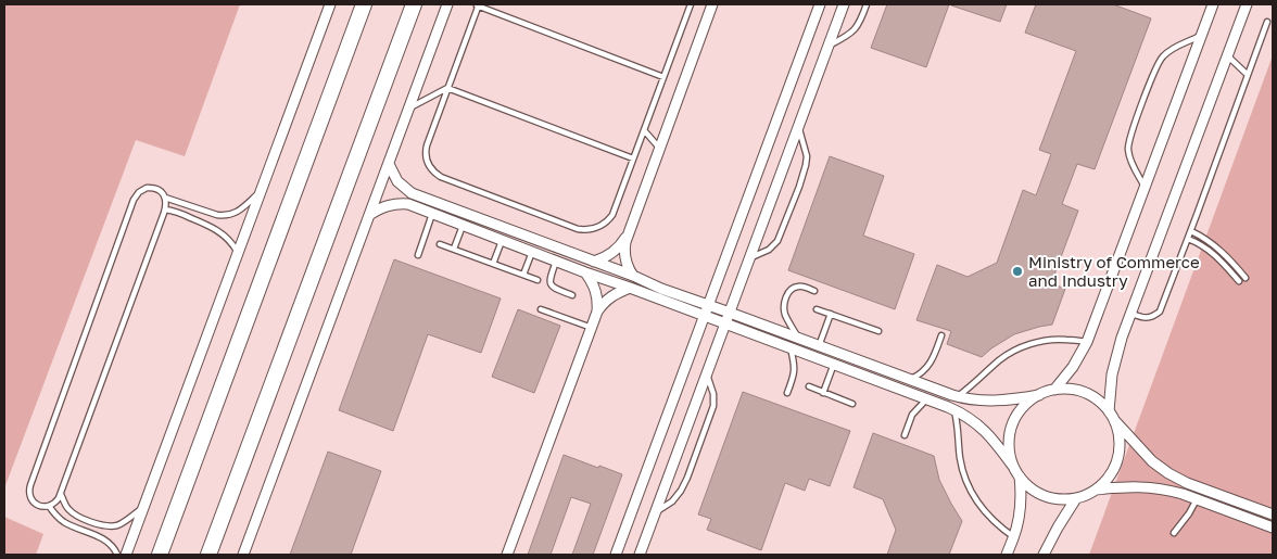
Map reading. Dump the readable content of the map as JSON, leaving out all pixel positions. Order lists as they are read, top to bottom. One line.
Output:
{"places":["Ministry of Commerce and Industry"]}
